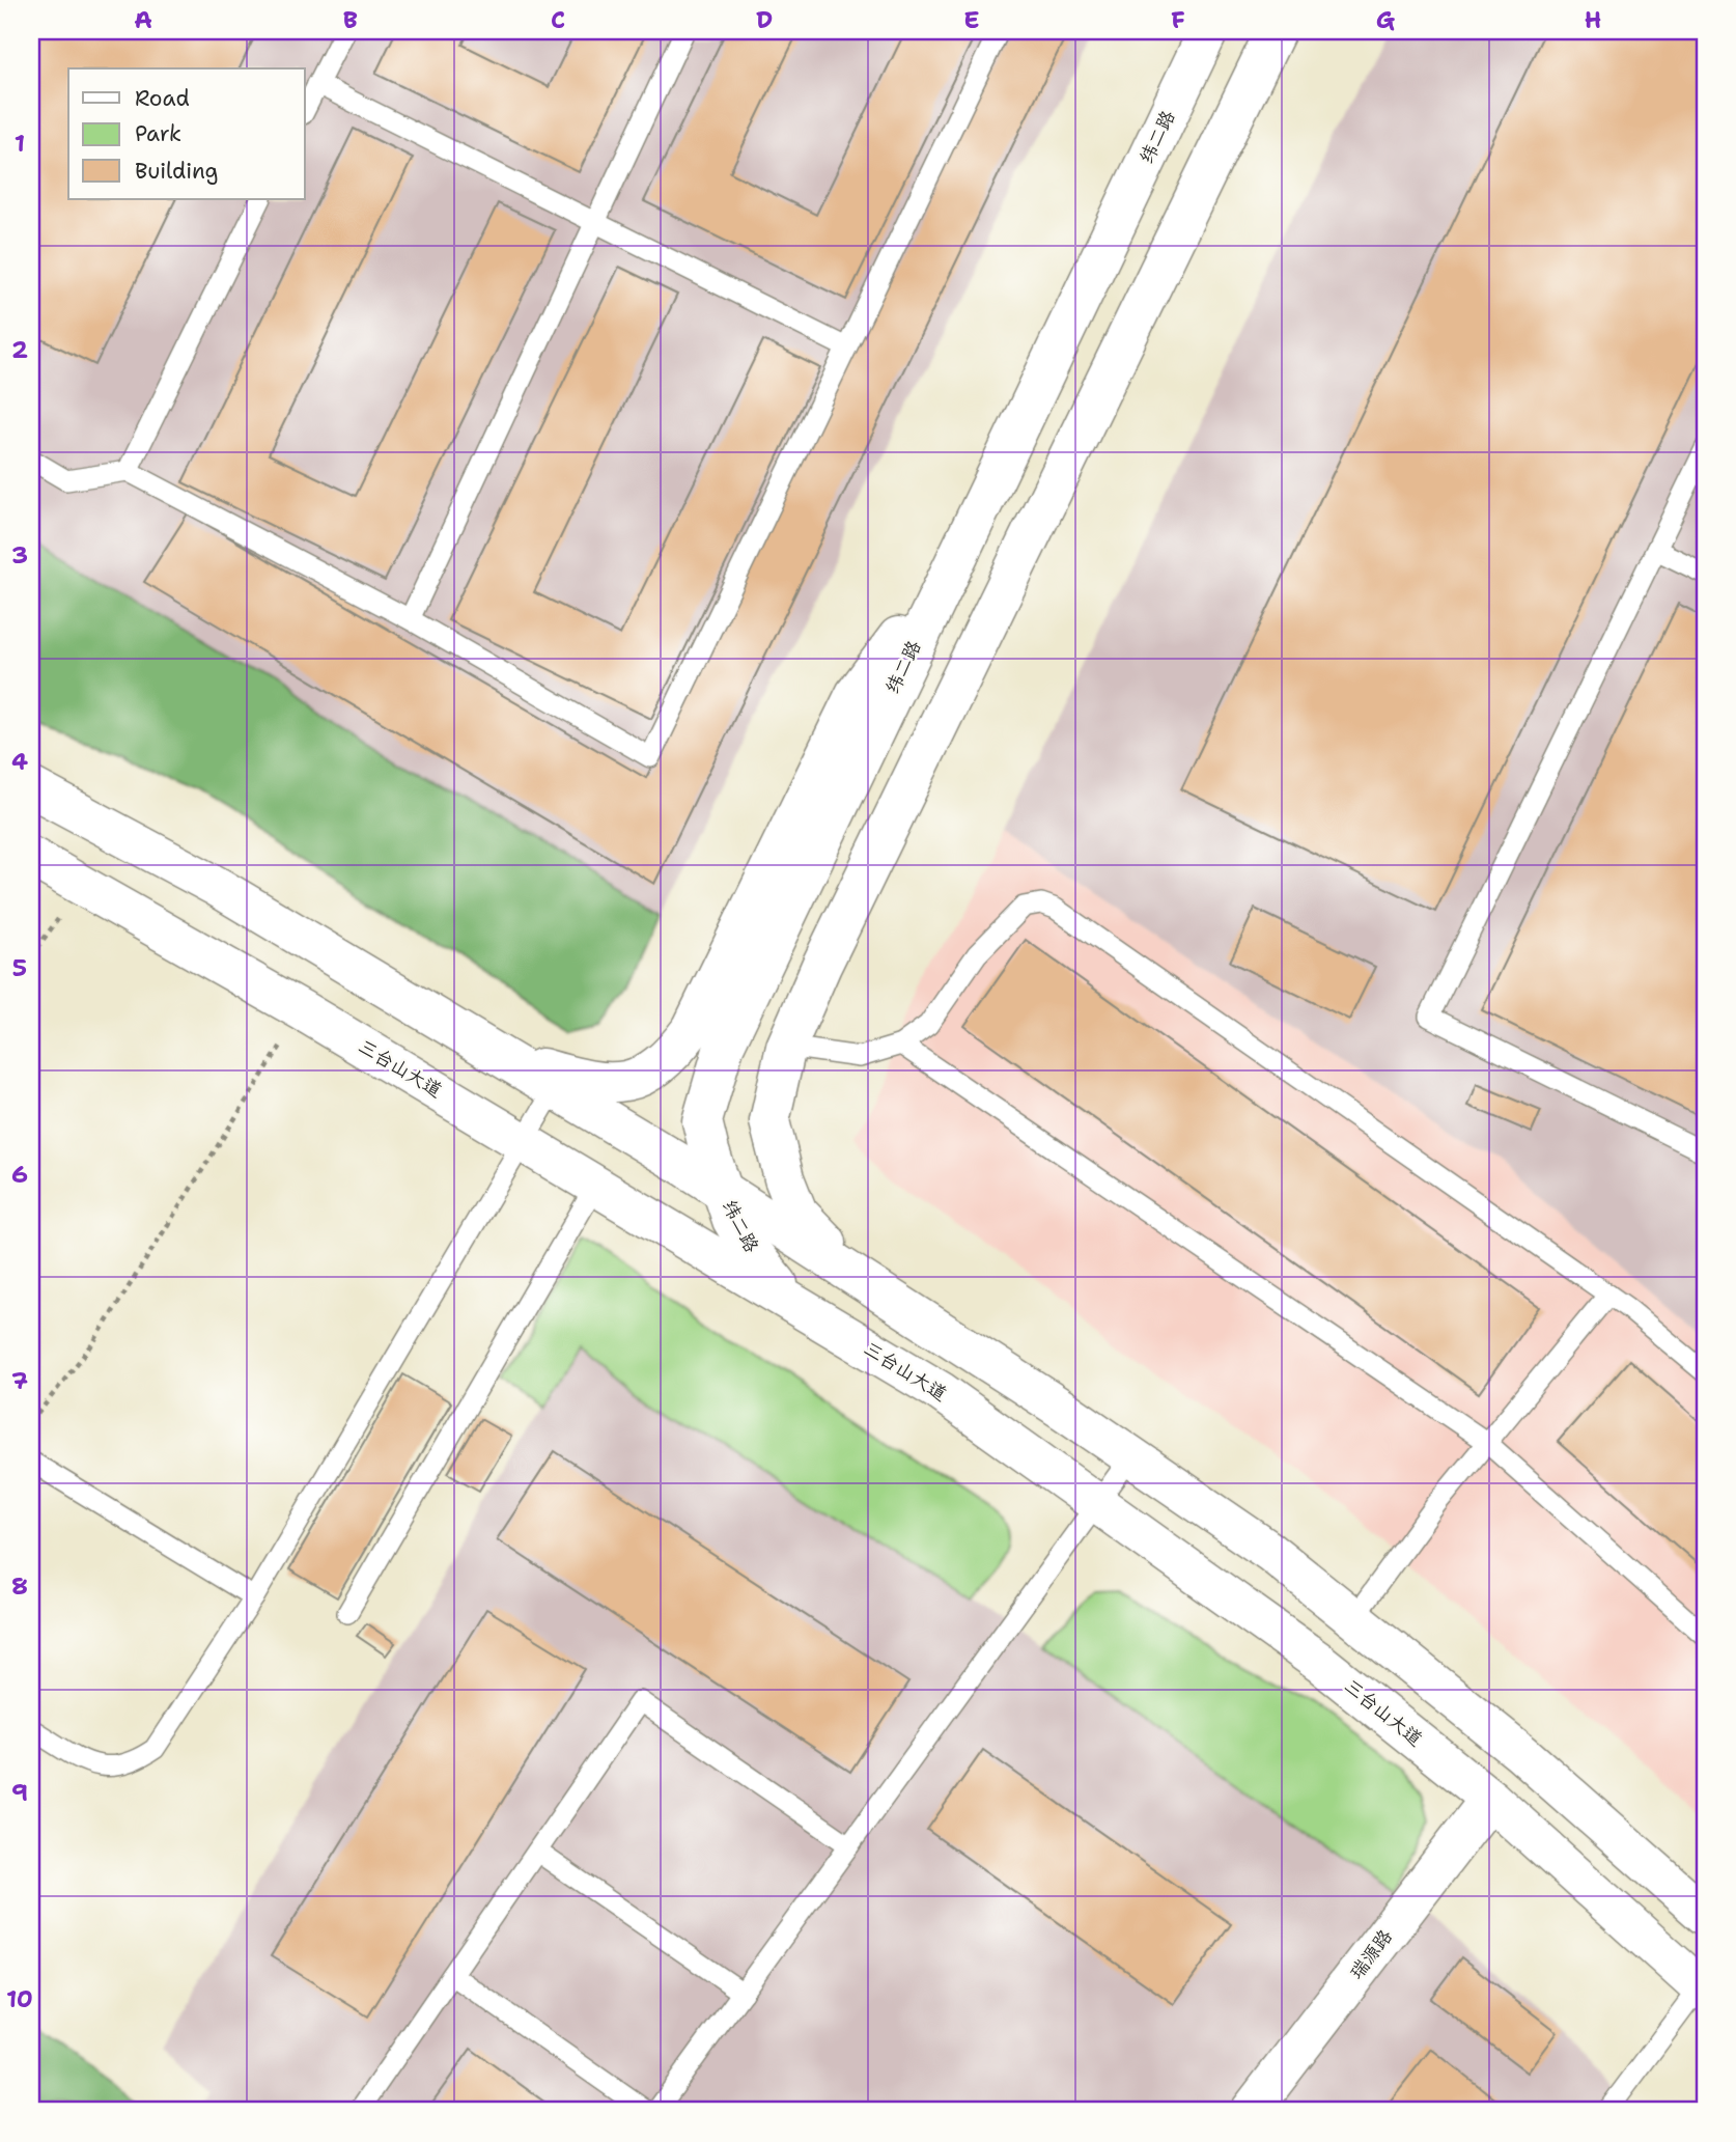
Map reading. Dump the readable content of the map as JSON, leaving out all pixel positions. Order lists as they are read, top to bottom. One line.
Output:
{"streets":{"main road":["纬二路","三台山大道","瑞源路"]},"crossings":[["纬二路","三台山大道"],["三台山大道","瑞源路"]],"legend":["Road","Park","Building"],"grid":{"columns":["A","B","C","D","E","F","G","H"],"rows":["1","2","3","4","5","6","7","8","9","10"]}}
